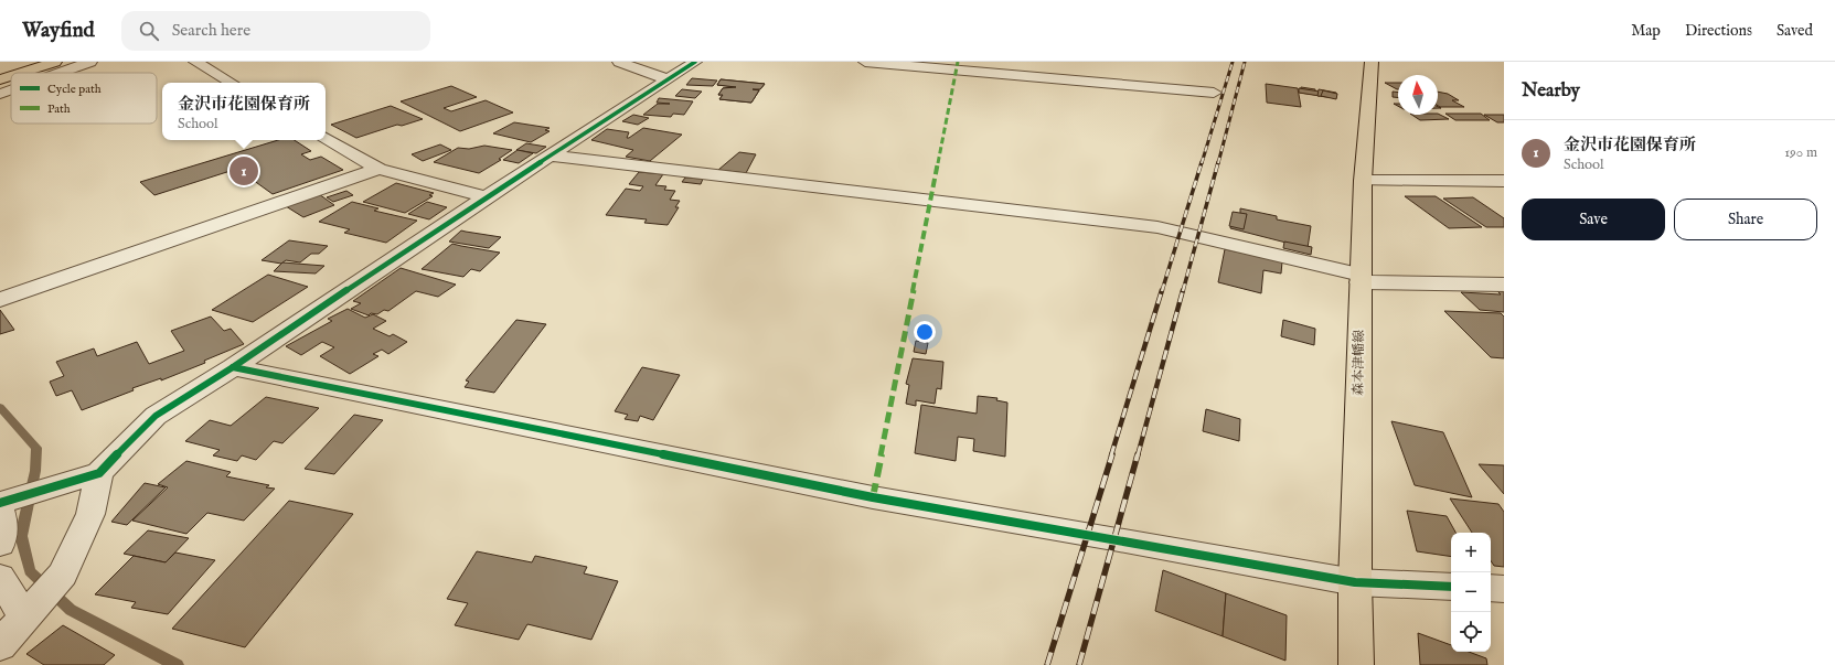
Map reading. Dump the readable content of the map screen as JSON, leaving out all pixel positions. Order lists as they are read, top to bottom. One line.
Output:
{"streets":{"main road":["森本津幡線"]},"legend":["Cycle path","Path"],"north":"top","page":{"header":"Wayfind","search":"Search here","nav":["Map","Directions","Saved"],"heading":"Nearby","popup":["金沢市花園保育所","School"],"list":[{"mark":"1","name":"金沢市花園保育所","note":"School","value":"190 m"}],"pins":"1","buttons":["Save","Share"],"map_buttons":["+","−"]}}
